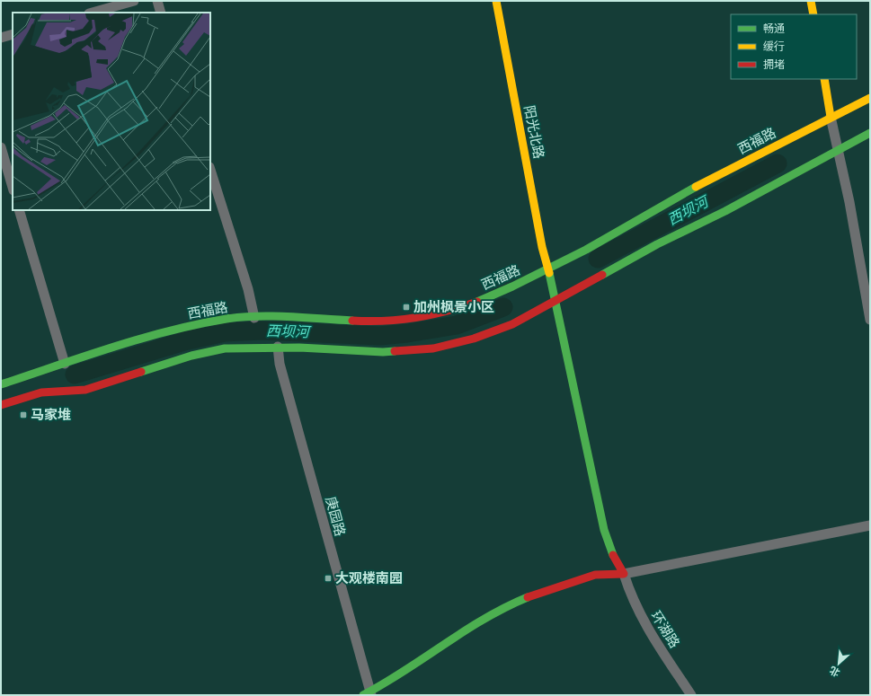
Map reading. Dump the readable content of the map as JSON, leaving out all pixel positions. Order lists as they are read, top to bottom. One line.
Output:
{"streets":{"main road":["阳光北路","西福路","庚园路"],"street":["环湖路"]},"crossings":[["阳光北路","西福路"],["阳光北路","庚园路"],["阳光北路","环湖路"],["庚园路","环湖路"]],"water":["西坝河"],"places":{"transit":["加州枫景小区","马家堆","大观楼南园"]},"legend":["畅通","缓行","拥堵"],"north":"bottom left"}
